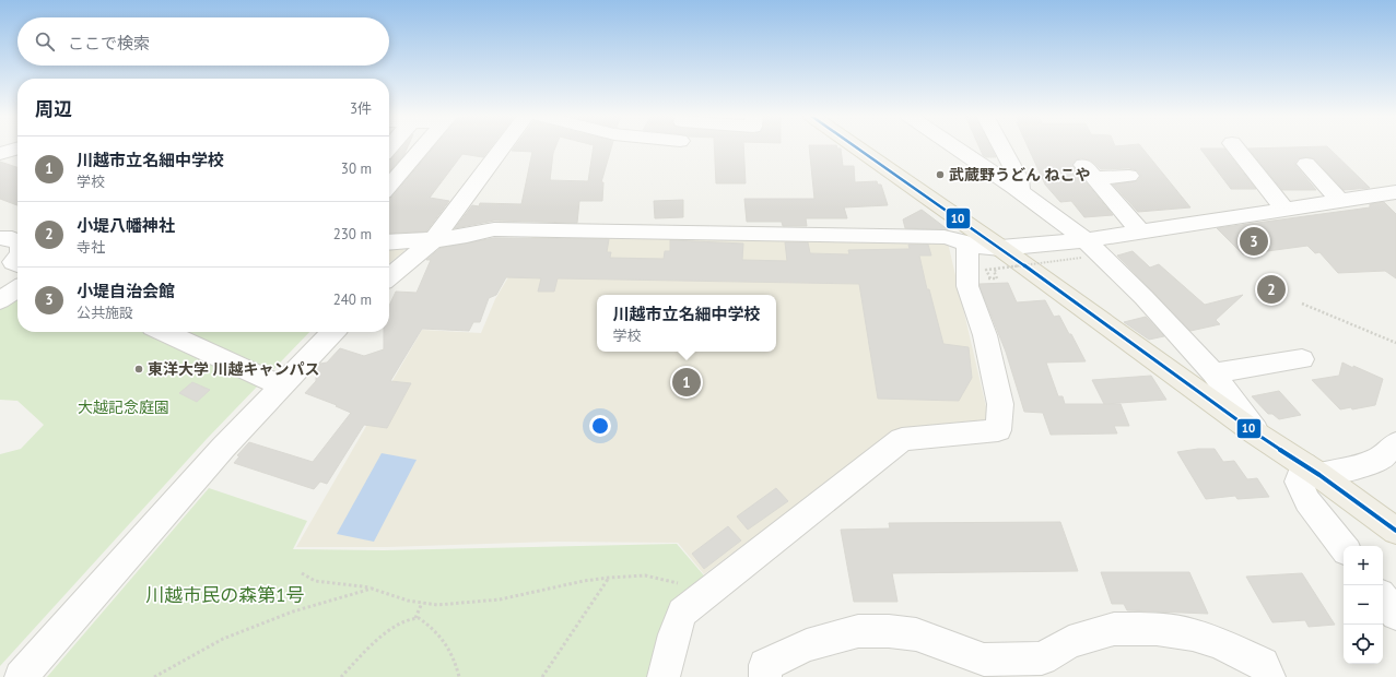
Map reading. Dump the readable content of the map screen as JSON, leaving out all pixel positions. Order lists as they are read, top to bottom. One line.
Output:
{"parks":["大越記念庭園","川越市民の森第1号"],"places":["武蔵野うどん ねこや","東洋大学 川越キャンパス"],"lines":["transit line 10"],"page":{"search":"ここで検索","heading":["周辺","3件"],"list":[{"mark":"1","name":"川越市立名細中学校","note":"学校","value":"30 m"},{"mark":"2","name":"小堤八幡神社","note":"寺社","value":"230 m"},{"mark":"3","name":"小堤自治会館","note":"公共施設","value":"240 m"}],"pins":["3","2","1"],"popup":["川越市立名細中学校","学校"],"map_buttons":["+","−"]}}
